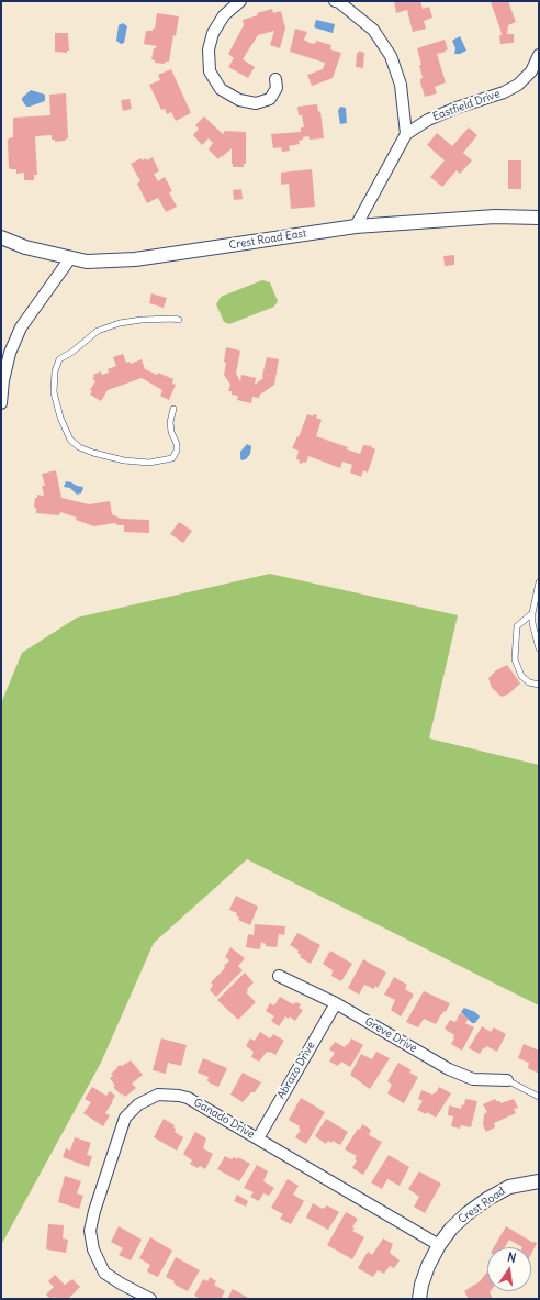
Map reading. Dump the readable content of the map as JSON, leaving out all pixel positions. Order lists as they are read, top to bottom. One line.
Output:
{"streets":{"street":["Eastfield Drive","Crest Road East","Greve Drive","Abrazo Drive","Ganado Drive","Crest Road"]},"crossings":[["Eastfield Drive","Crest Road East"],["Greve Drive","Abrazo Drive"],["Abrazo Drive","Ganado Drive"],["Ganado Drive","Crest Road"]],"north":"top"}
